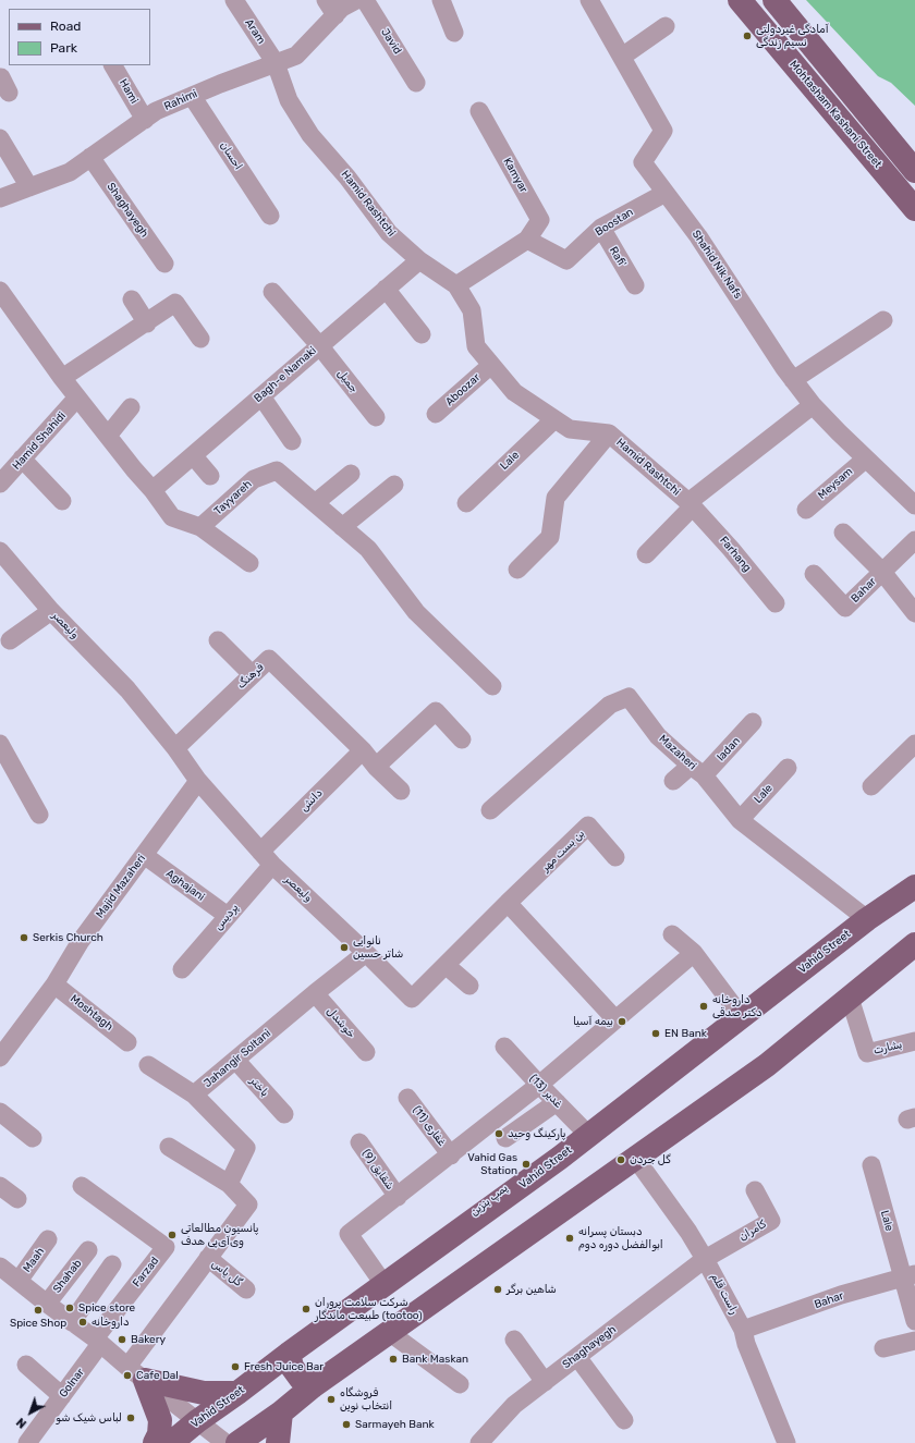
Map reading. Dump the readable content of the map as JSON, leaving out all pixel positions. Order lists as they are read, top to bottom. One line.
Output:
{"streets":{"main road":["Mohtasham Kashani Street","Vahid Street"],"street":["Aram","Javid","Hami","Rahimi","احسان","Kamyar","Hamid Rashtchi","Shaghayegh","Boostan","Rafi'","Shahid Nik Nafs","Bagh-e Namaki","جمیل","Aboozar","Hamid Shahidi","Lale","Meysam","Tayyareh","Farhang","Bahar","ولیعصر","فرهنگ","ladan","Mazaheri","دانش","بن بست مهر","Aghajani","Majid Mazaheri","پردیس","Moshtagh","خوشدل","بشارت","Jahangir Soltani","باختر","غدیر (13)","غفاری (11)","شقایق (9)","کامران","Maah","Farzad","گل یاس","Shahab","راست قلم","Golnar"]},"crossings":[["Aram","Rahimi"],["Aram","Hamid Rashtchi"],["Hami","Rahimi"],["Rahimi","احسان"],["Rahimi","Hamid Rashtchi"],["Rahimi","Shaghayegh"],["Kamyar","Boostan"],["Hamid Rashtchi","Shahid Nik Nafs"],["Hamid Rashtchi","Bagh-e Namaki"],["Hamid Rashtchi","Aboozar"],["Hamid Rashtchi","Lale"],["Hamid Rashtchi","Farhang"],["Shaghayegh","کامران"],["Shaghayegh","راست قلم"],["Boostan","Rafi'"],["Boostan","Shahid Nik Nafs"],["Shahid Nik Nafs","Meysam"],["Bagh-e Namaki","جمیل"],["Lale","Bahar"],["Lale","Mazaheri"],["Bahar","راست قلم"],["ولیعصر","فرهنگ"],["ولیعصر","دانش"],["ولیعصر","بن بست مهر"],["ولیعصر","Majid Mazaheri"],["ولیعصر","پردیس"],["ولیعصر","Jahangir Soltani"],["فرهنگ","دانش"],["ladan","Mazaheri"],["Mazaheri","Vahid Street"],["دانش","پردیس"],["Aghajani","Majid Mazaheri"],["Aghajani","پردیس"],["Majid Mazaheri","Moshtagh"],["Vahid Street","غدیر (13)"],["خوشدل","Jahangir Soltani"],["Jahangir Soltani","باختر"],["کامران","راست قلم"],["Farzad","Golnar"]],"places":["آمادگی غیردولتی نسیم زندگی","Serkis Church","نانوایی شاتر حسین","داروخانه دکتر صدقی","بیمه آسیا","EN Bank","پارکینگ وحید","گل جردن","Vahid Gas Station","پانسیون مطالعاتی وی‌آی‌پی هدف","دبستان پسرانه ابوالفضل دوره دوم","شاهین برگر","Spice store","شرکت سلامت پروران طبیعت ماندگار (tootoo)","Spice Shop","داروخانه","Bakery","Bank Maskan","Fresh Juice Bar","Cafe Dal","فروشگاه انتخاب نوین","لباس شیک شو","Sarmayeh Bank"],"legend":["Road","Park"],"north":"bottom left"}
